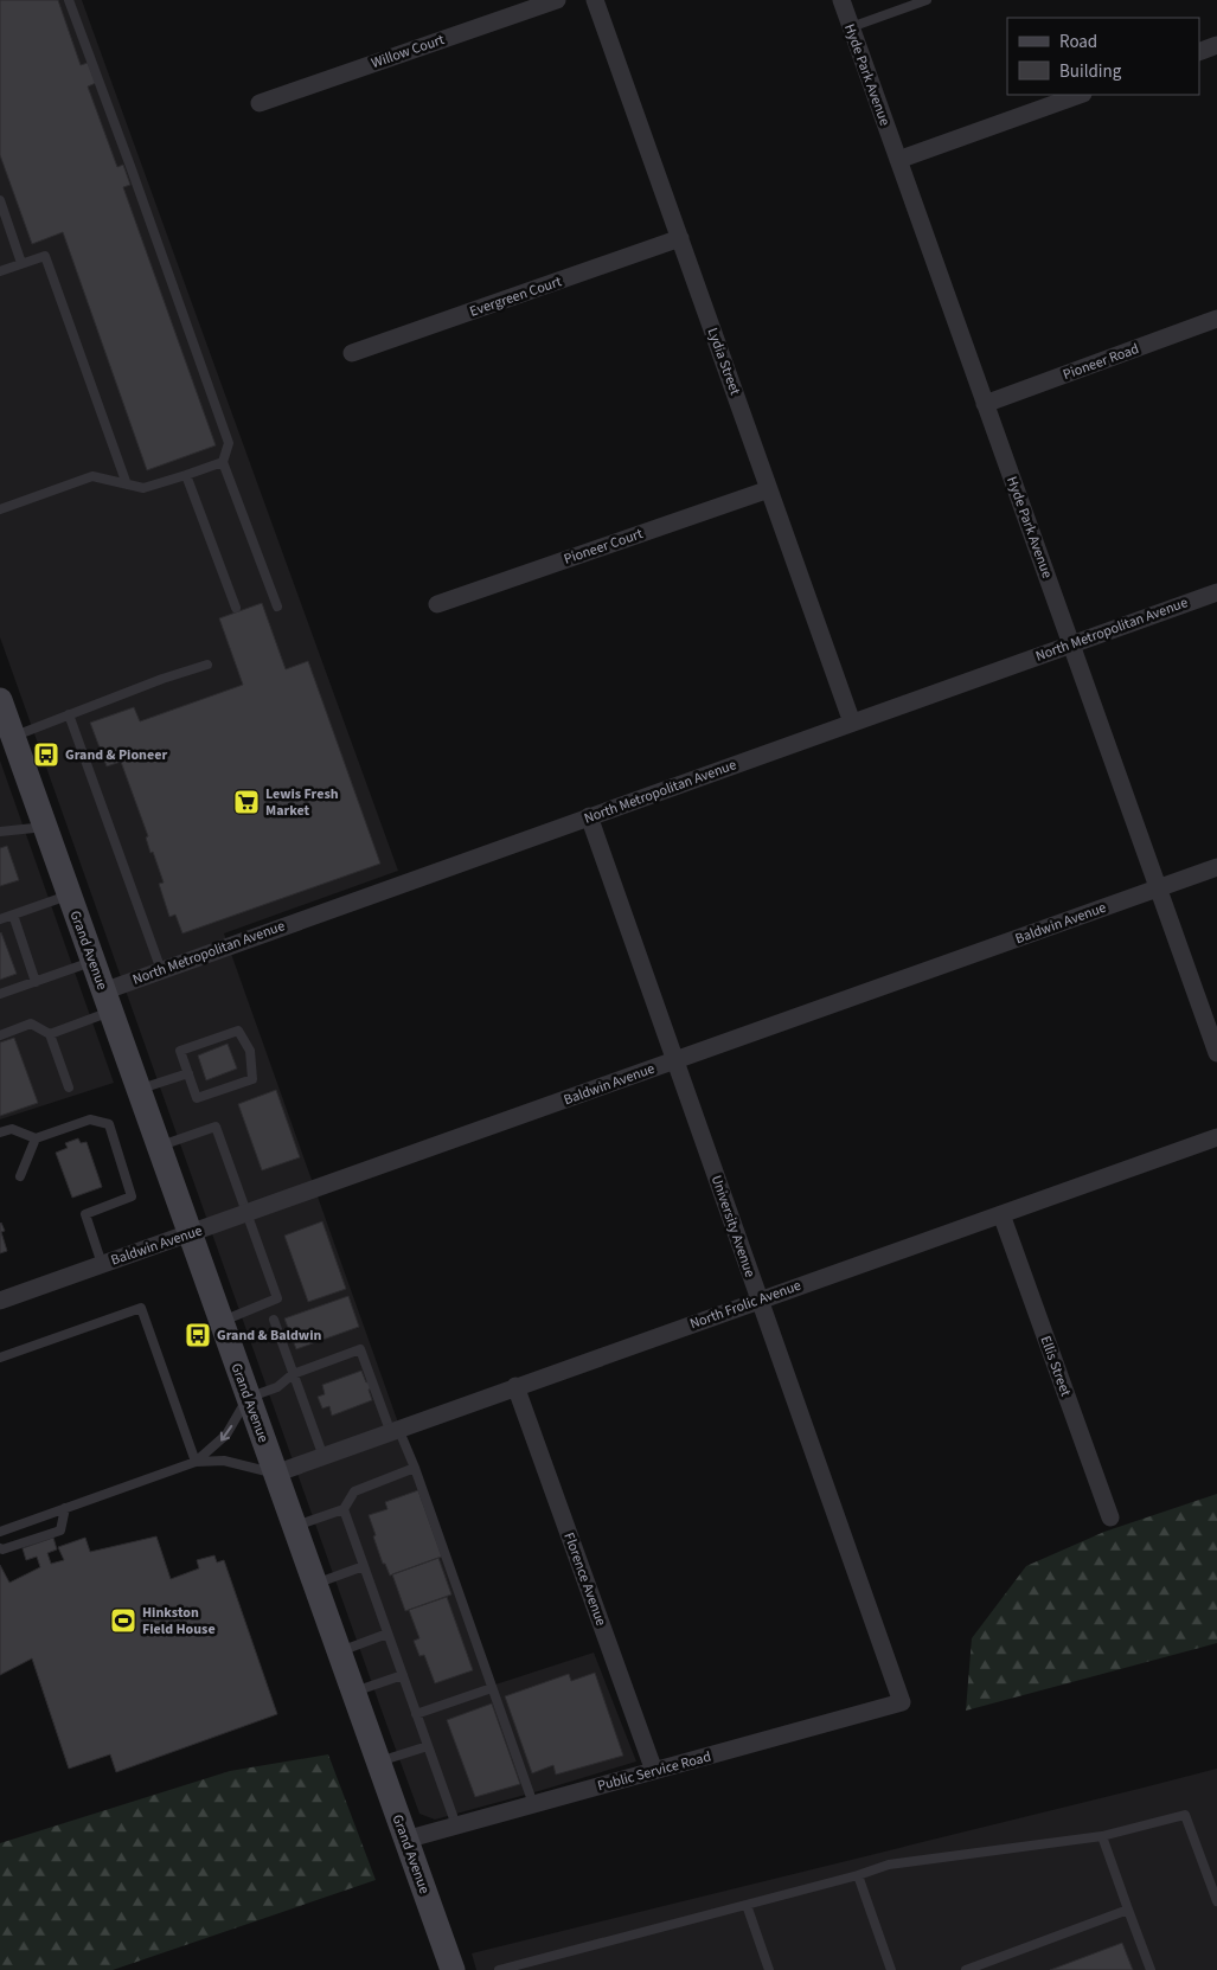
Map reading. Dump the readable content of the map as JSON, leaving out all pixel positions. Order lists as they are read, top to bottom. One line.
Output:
{"streets":{"main road":["Grand Avenue"],"street":["Willow Court","Hyde Park Avenue","Evergreen Court","Lydia Street","Pioneer Road","Pioneer Court","North Metropolitan Avenue","Baldwin Avenue","University Avenue","North Frolic Avenue","Ellis Street","Florence Avenue","Public Service Road"]},"crossings":[["Hyde Park Avenue","Pioneer Road"],["Hyde Park Avenue","North Metropolitan Avenue"],["Hyde Park Avenue","Baldwin Avenue"],["Evergreen Court","Lydia Street"],["Lydia Street","Pioneer Court"],["Lydia Street","North Metropolitan Avenue"],["North Metropolitan Avenue","Grand Avenue"],["North Metropolitan Avenue","University Avenue"],["Baldwin Avenue","Grand Avenue"],["Baldwin Avenue","University Avenue"],["Grand Avenue","North Frolic Avenue"],["Grand Avenue","Public Service Road"],["University Avenue","North Frolic Avenue"],["University Avenue","Public Service Road"],["North Frolic Avenue","Ellis Street"],["North Frolic Avenue","Florence Avenue"],["Florence Avenue","Public Service Road"]],"places":{"bus stop":["Grand & Pioneer","Grand & Baldwin"],"supermarket":["Lewis Fresh Market"],"sports":["Hinkston Field House"]},"legend":["Road","Building"]}
